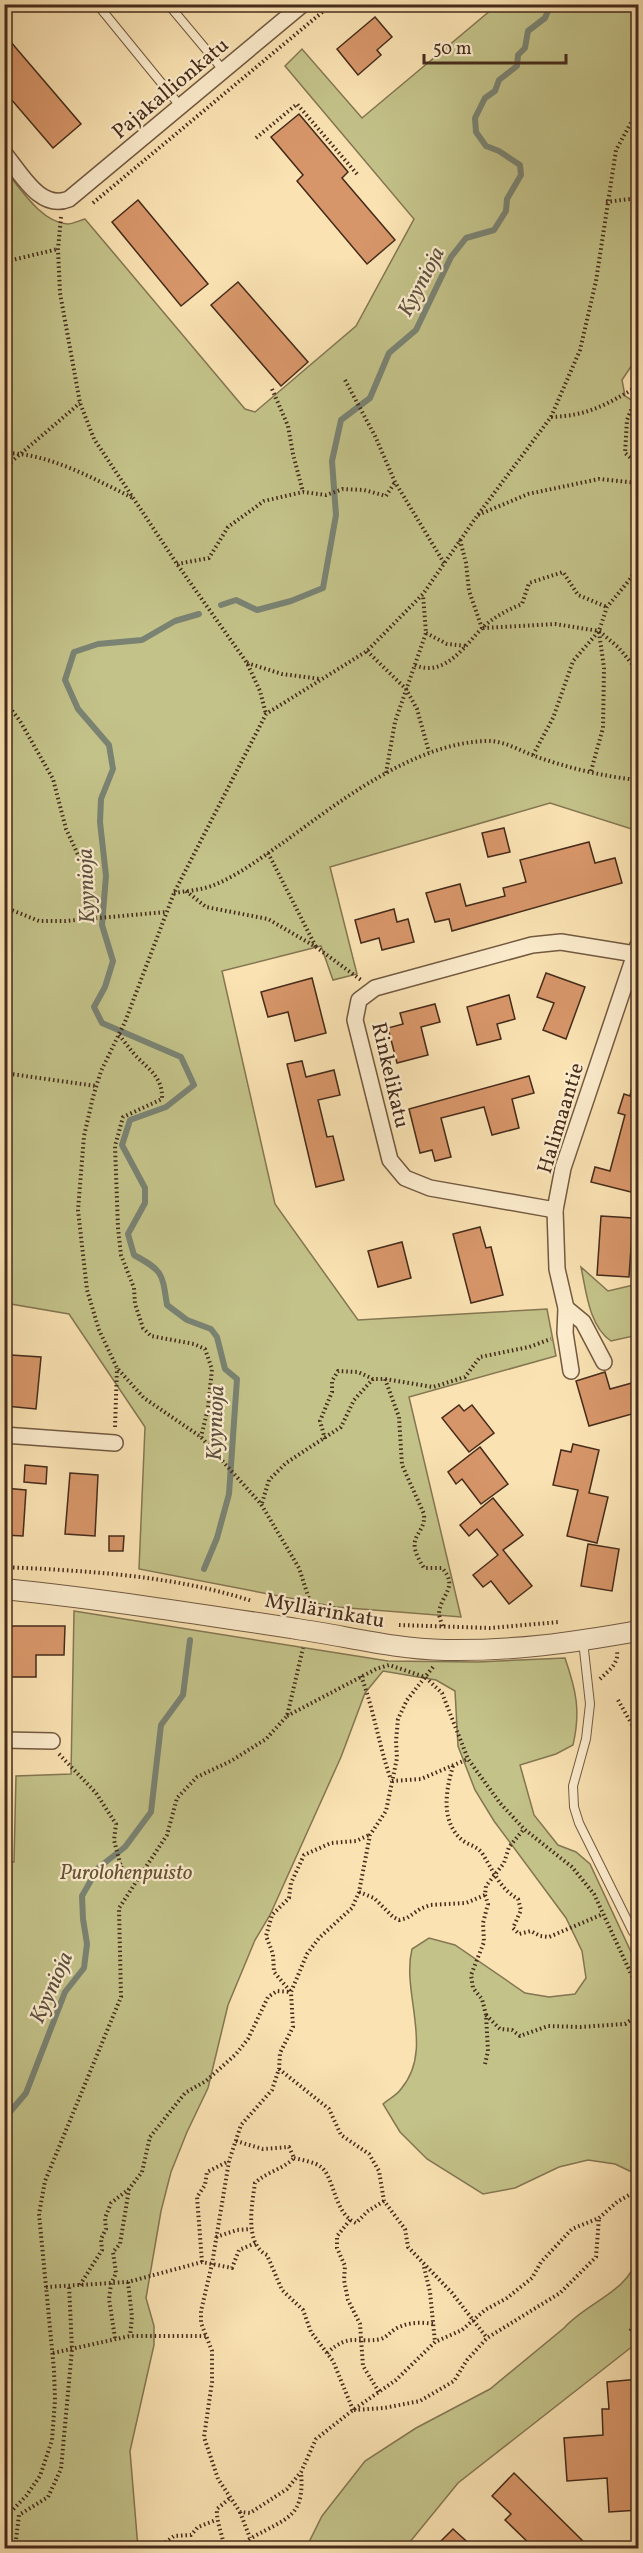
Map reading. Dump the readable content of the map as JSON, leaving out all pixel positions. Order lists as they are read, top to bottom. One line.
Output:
{"streets":{"street":["Pajakallionkatu","Rinkelikatu","Halimaantie","Myllärinkatu"]},"crossings":[["Rinkelikatu","Halimaantie"]],"water":["Kyynioja"],"parks":["Purolohenpuisto"],"scale_bar":"50 m"}
